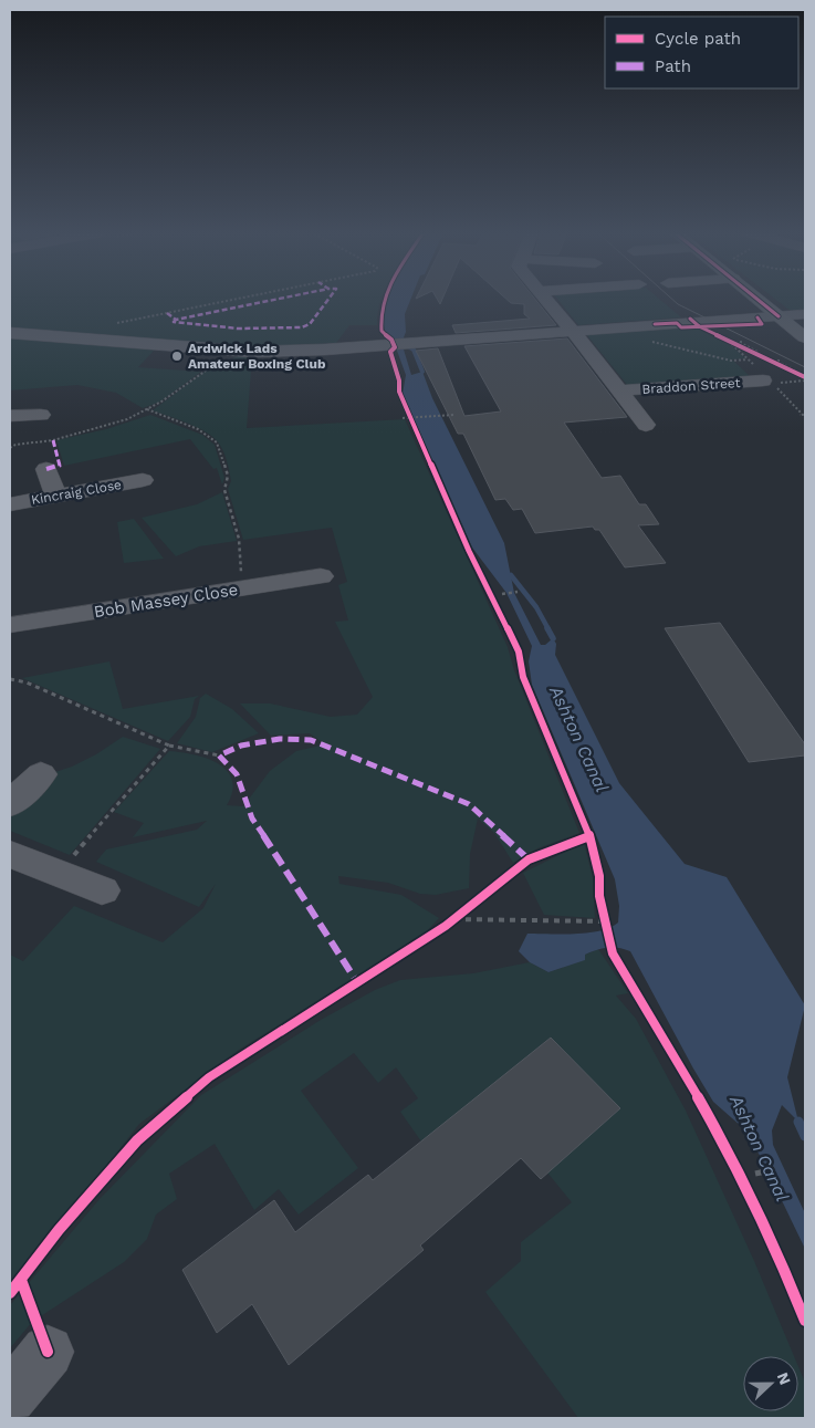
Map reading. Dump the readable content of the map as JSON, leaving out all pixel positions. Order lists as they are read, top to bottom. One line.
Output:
{"streets":{"street":["Braddon Street","Kincraig Close","Bob Massey Close"]},"water":["Ashton Canal"],"places":["Ardwick Lads Amateur Boxing Club"],"legend":["Cycle path","Path"],"north":"right"}
